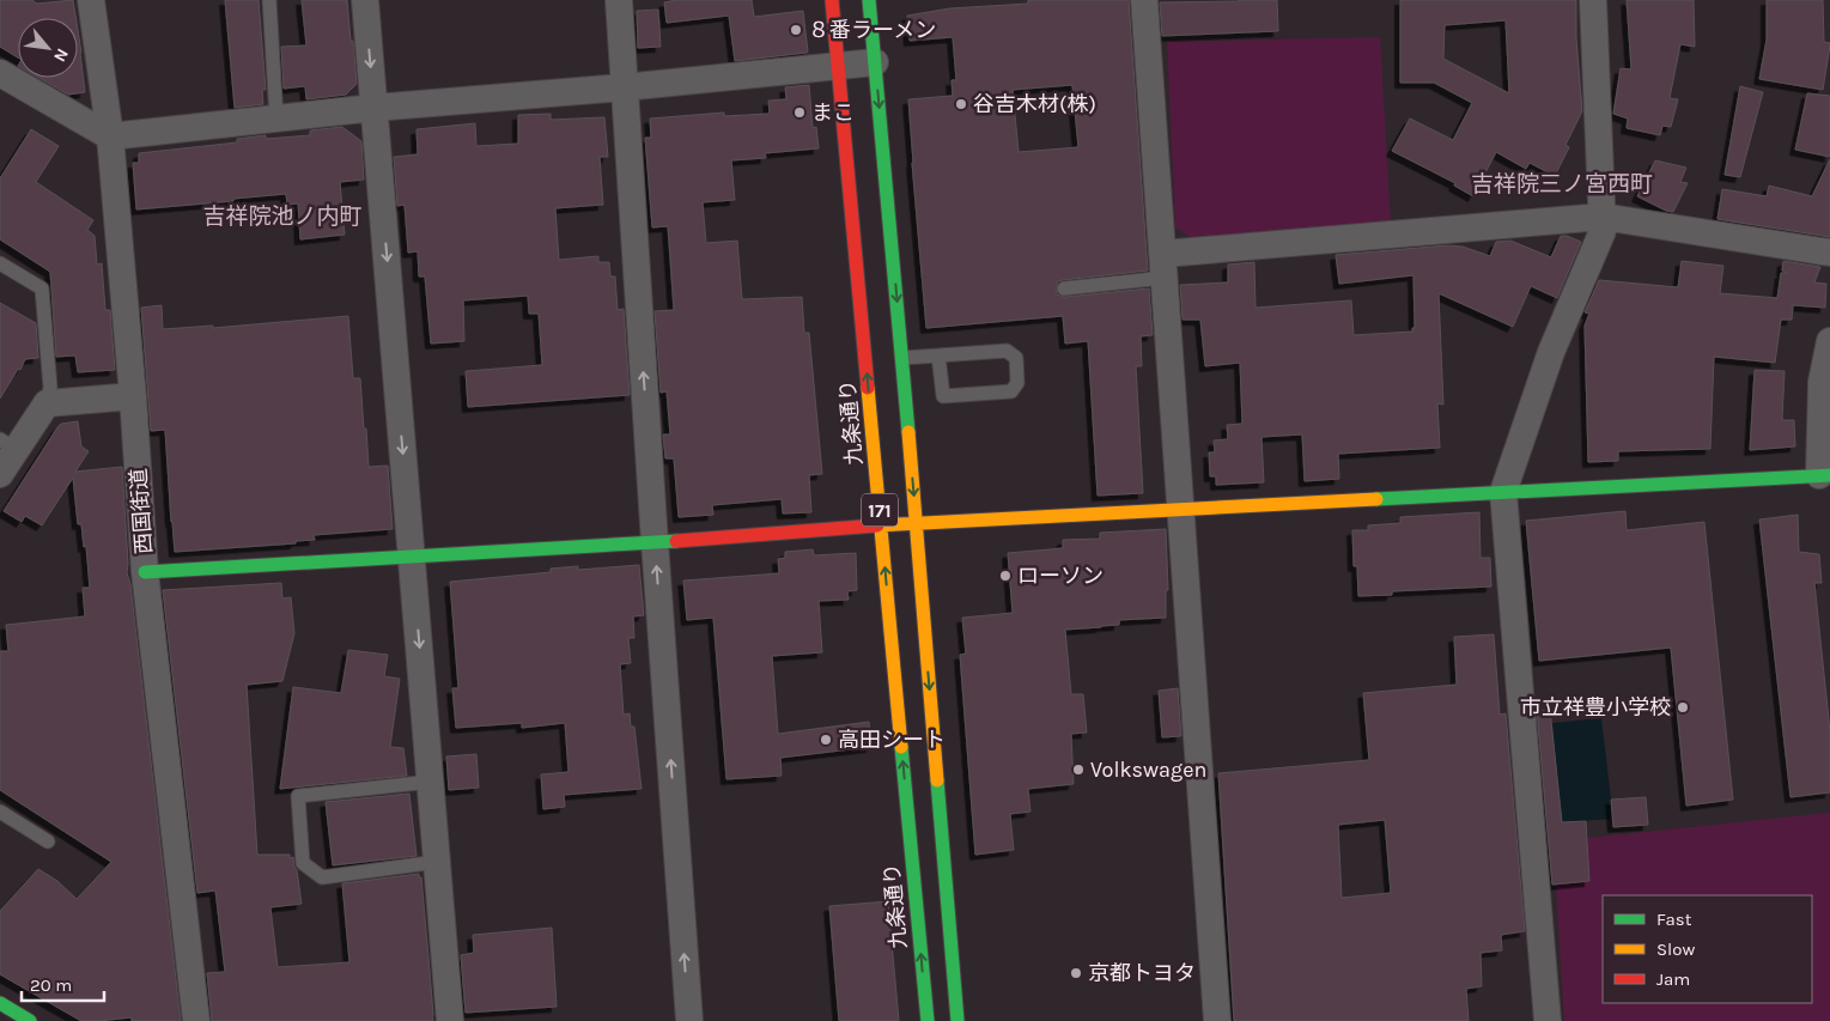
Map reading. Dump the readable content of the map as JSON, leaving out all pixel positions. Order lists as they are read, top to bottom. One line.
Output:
{"streets":{"main road":["九条通り","171"],"street":["西国街道"]},"districts":["吉祥院三ノ宮西町","吉祥院池ノ内町"],"places":["８番ラーメン","谷吉木材(株)","まこ","ローソン","市立祥豊小学校","高田シート","Volkswagen","京都トヨタ"],"legend":["Fast","Slow","Jam"],"scale_bar":"20 m","north":"bottom right"}
